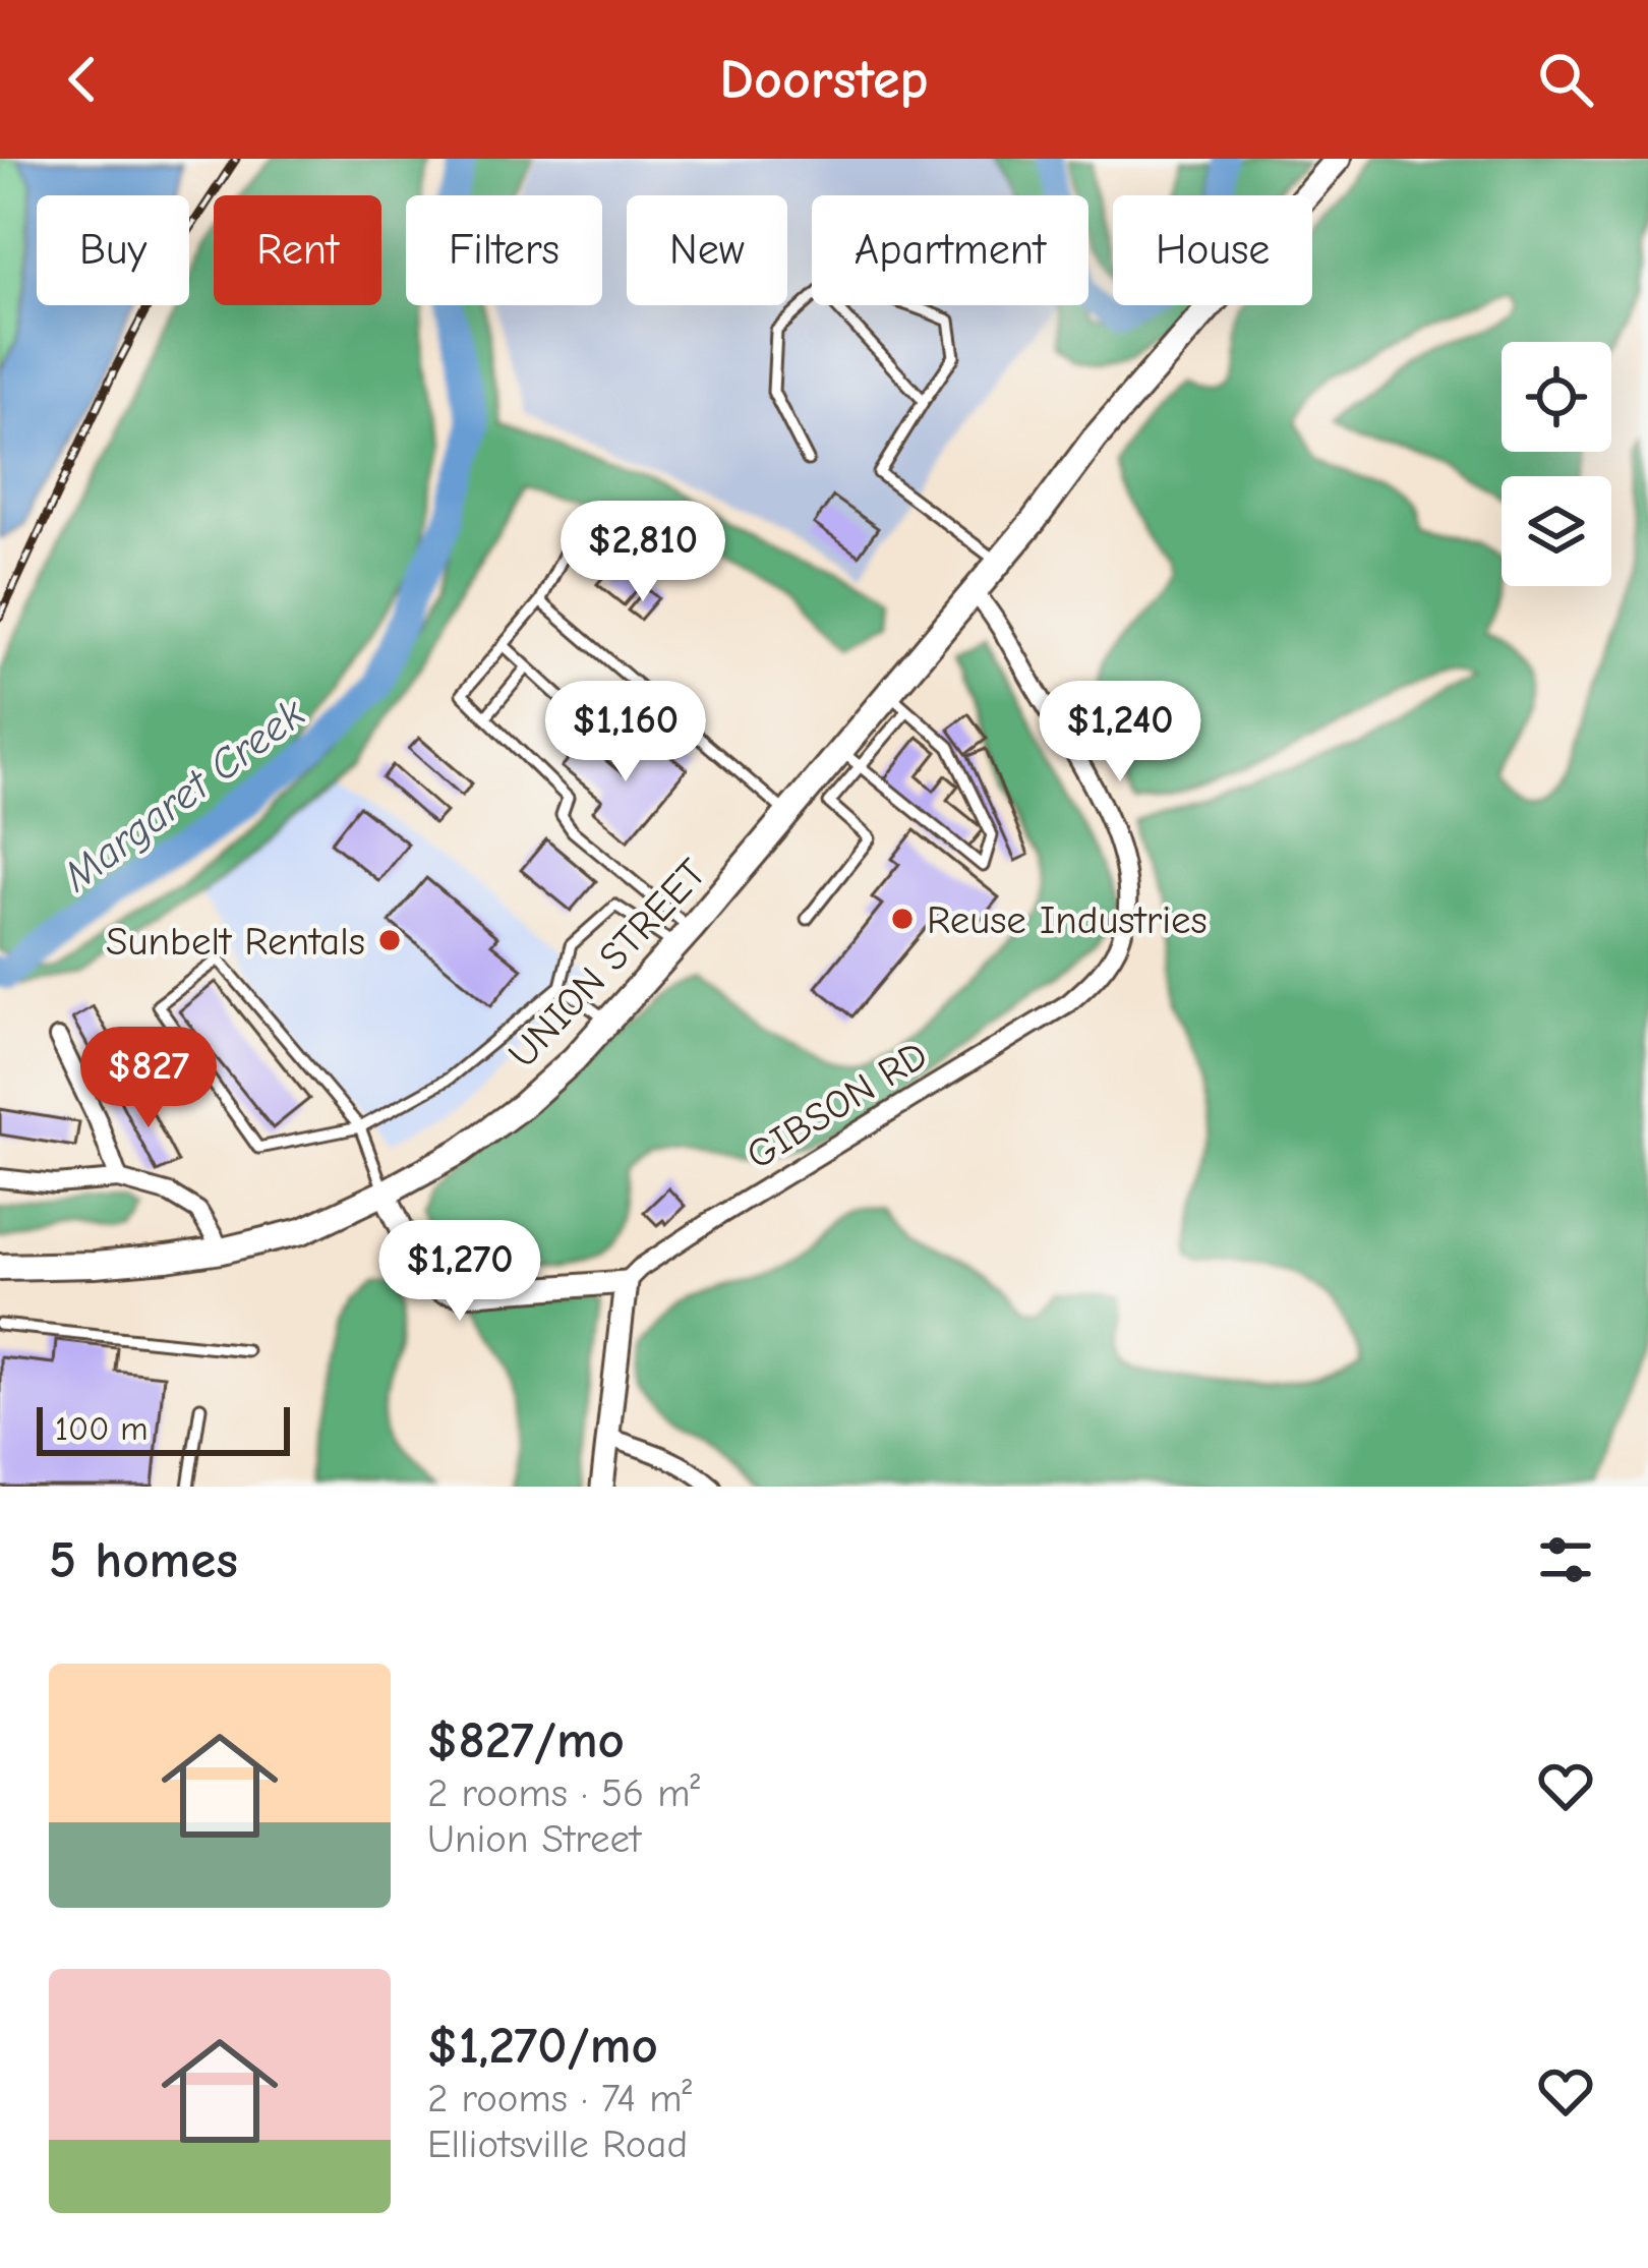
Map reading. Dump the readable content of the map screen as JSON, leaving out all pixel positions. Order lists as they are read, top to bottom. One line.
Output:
{"streets":{"main road":["UNION STREET"],"street":["GIBSON RD"]},"crossings":[["UNION STREET","GIBSON RD"]],"water":["Margaret Creek"],"places":["Reuse Industries","Sunbelt Rentals"],"scale_bar":"100 m","page":{"header":"Doorstep","chip":["Buy","Rent","Filters","New","Apartment","House"],"price":["$2,810","$1,160","$1,240","$827","$1,270"],"scale":"100 m","heading":"5 homes","list":[{"name":"$827/mo","note":"2 rooms · 56 m² · Union Street"},{"name":"$1,270/mo","note":"2 rooms · 74 m² · Elliotsville Road"}]}}
